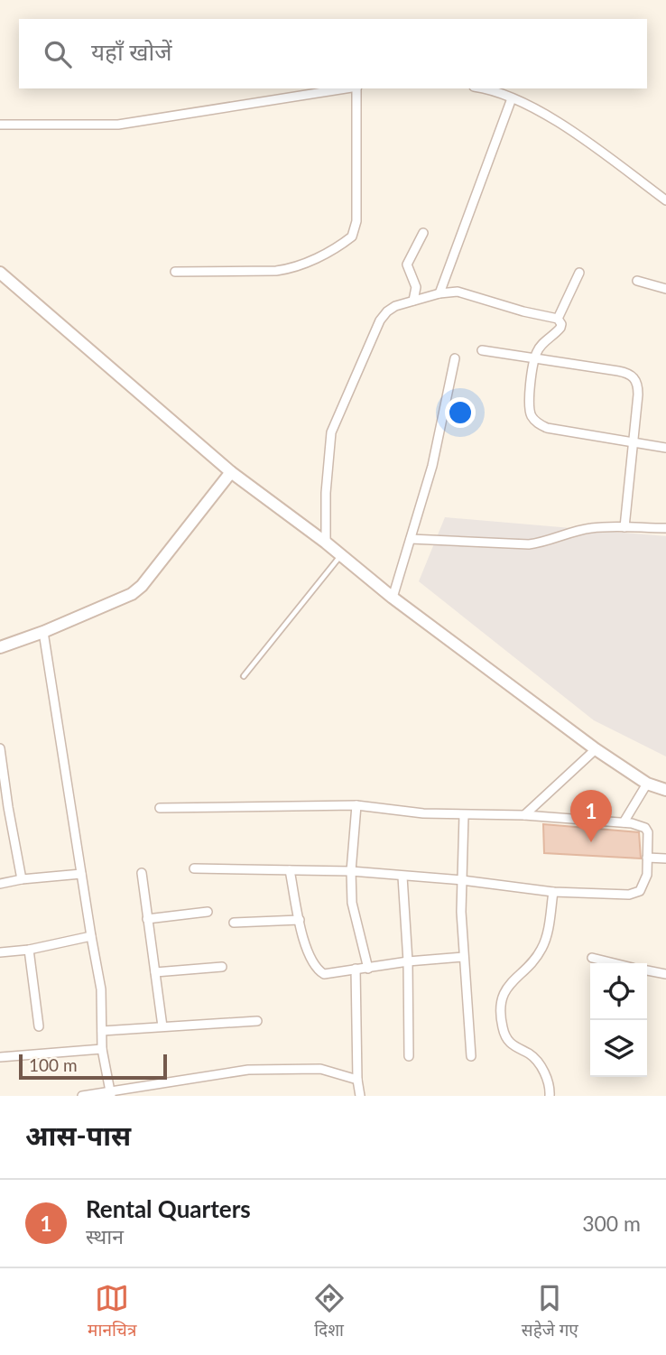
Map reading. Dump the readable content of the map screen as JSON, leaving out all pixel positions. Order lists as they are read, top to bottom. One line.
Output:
{"scale_bar":"100 m","page":{"search":"यहाँ खोजें","pins":"1","scale":"100 m","heading":"आस-पास","list":[{"mark":"1","name":"Rental Quarters","note":"स्थान","value":"300 m"}],"nav":["मानचित्र","दिशा","सहेजे गए"]}}
